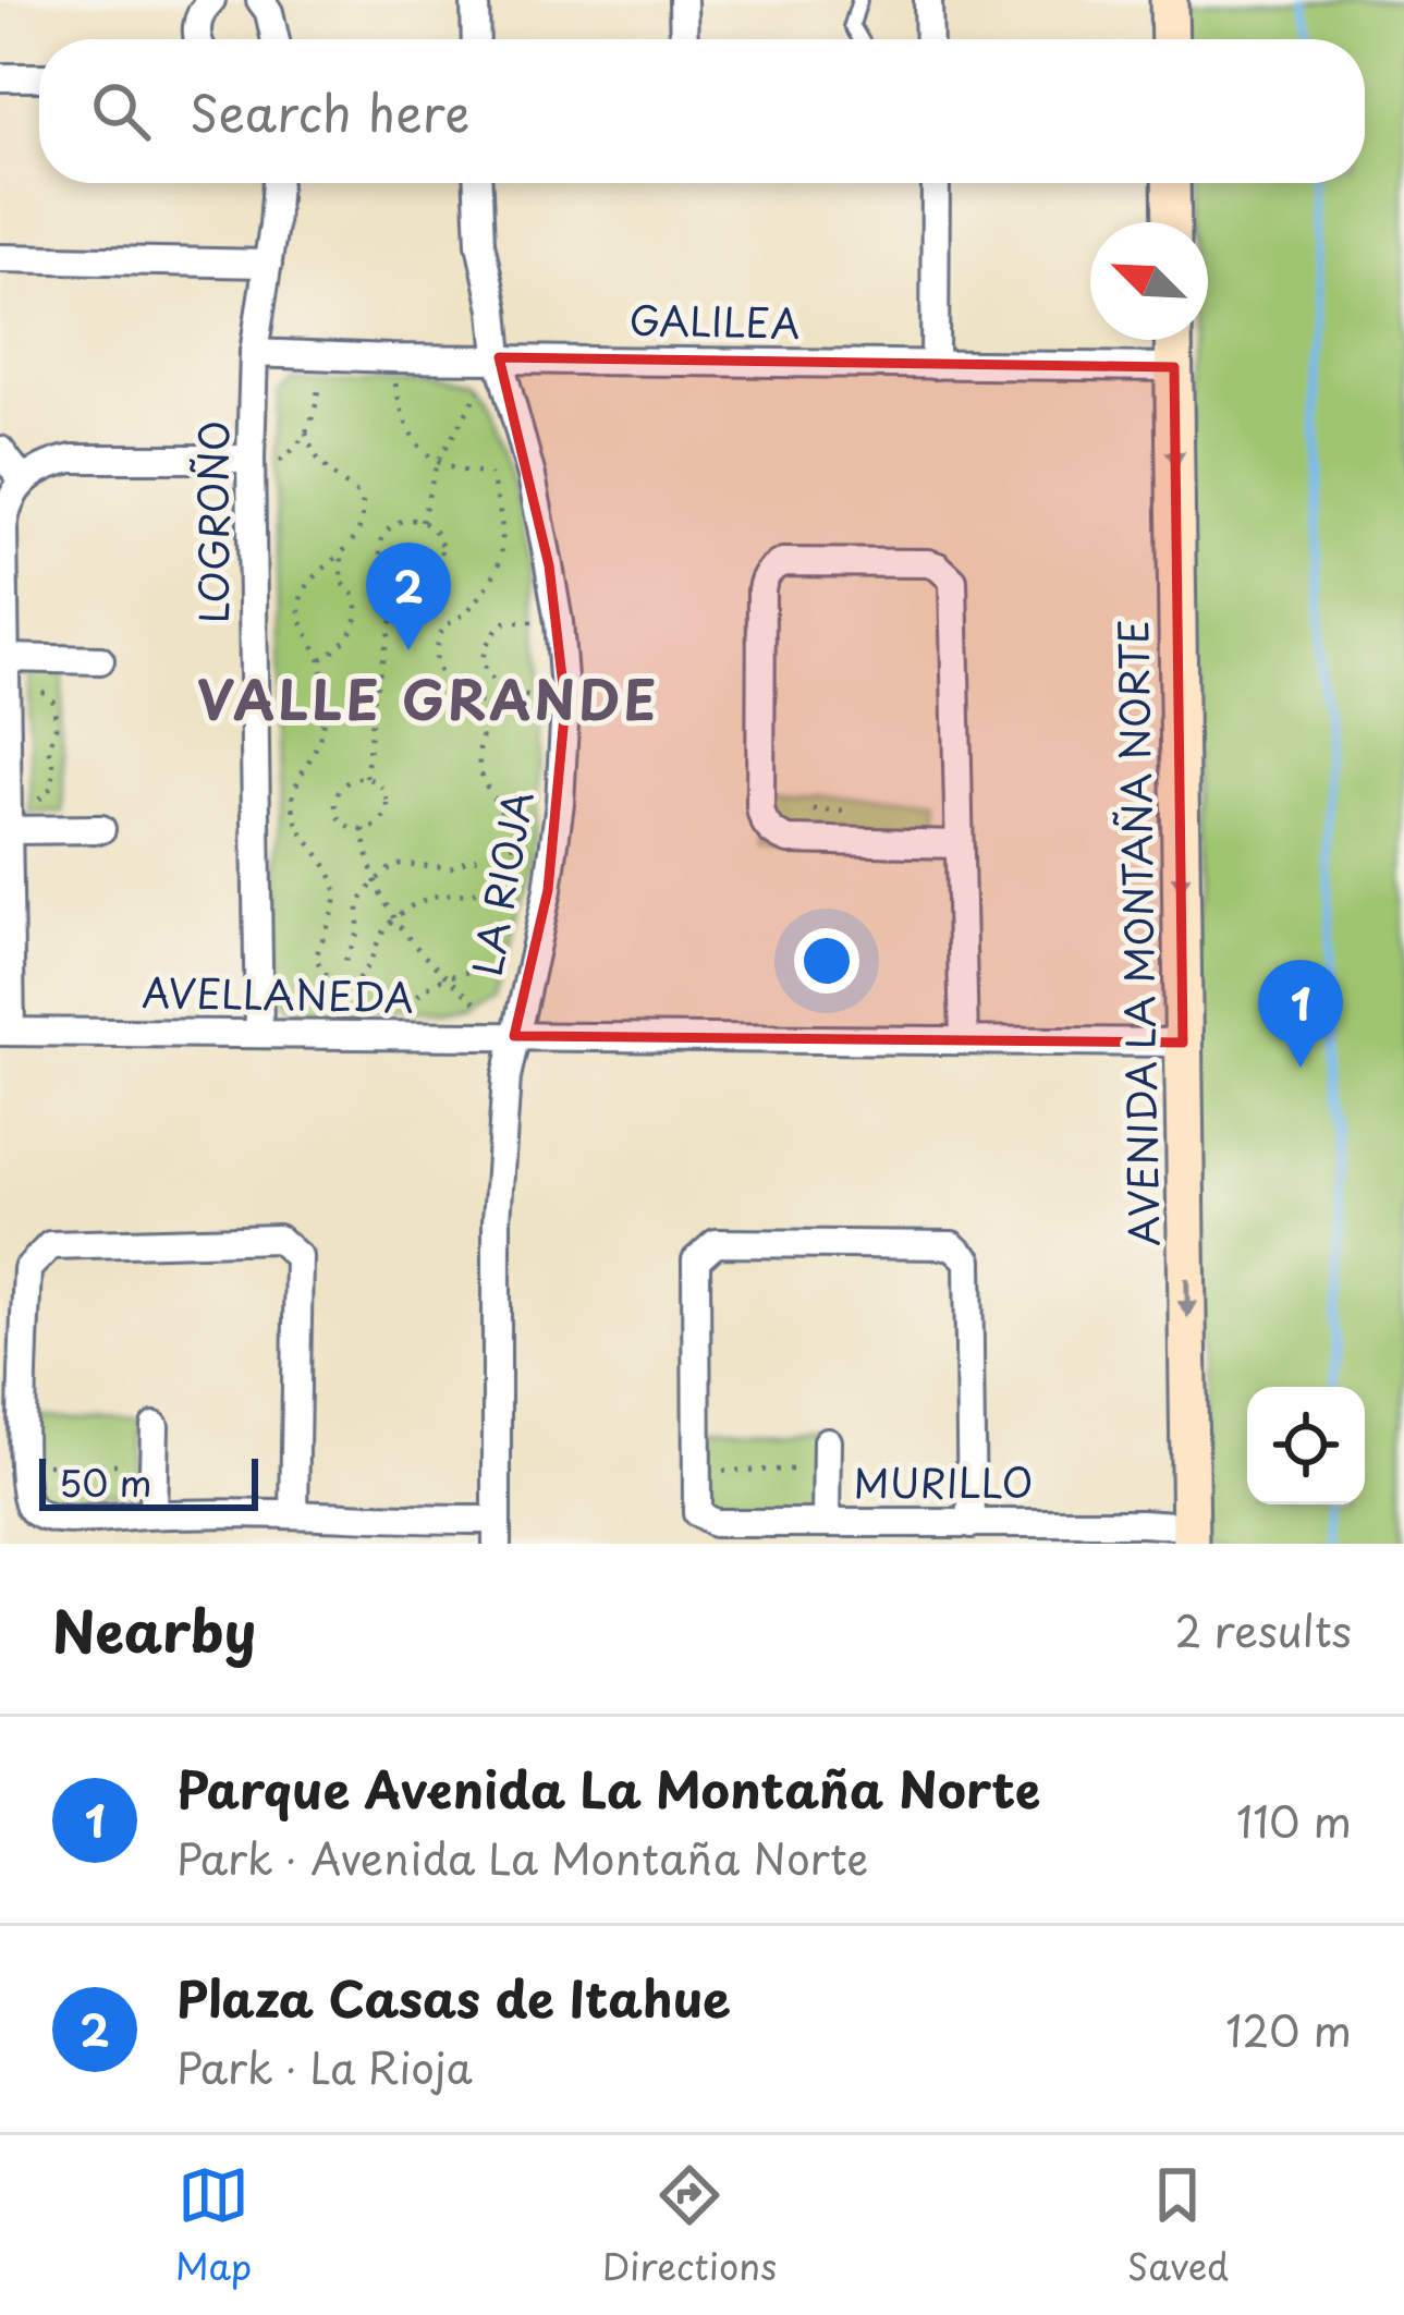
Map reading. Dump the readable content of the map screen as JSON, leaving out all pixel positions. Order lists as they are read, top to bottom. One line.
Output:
{"streets":{"street":["GALILEA","LOGROÑO","LA RIOJA","AVENIDA LA MONTAÑA NORTE","AVELLANEDA","MURILLO"]},"crossings":[["GALILEA","LOGROÑO"],["GALILEA","LA RIOJA"],["GALILEA","AVENIDA LA MONTAÑA NORTE"],["LOGROÑO","AVELLANEDA"],["LA RIOJA","AVELLANEDA"],["AVENIDA LA MONTAÑA NORTE","AVELLANEDA"],["AVENIDA LA MONTAÑA NORTE","MURILLO"]],"one_way":["AVENIDA LA MONTAÑA NORTE"],"districts":["VALLE GRANDE"],"scale_bar":"50 m","north":"top left","page":{"search":"Search here","pins":["2","1"],"scale":"50 m","heading":["Nearby","2 results"],"list":[{"mark":"1","name":"Parque Avenida La Montaña Norte","note":"Park · Avenida La Montaña Norte","value":"110 m"},{"mark":"2","name":"Plaza Casas de Itahue","note":"Park · La Rioja","value":"120 m"}],"nav":["Map","Directions","Saved"]}}
